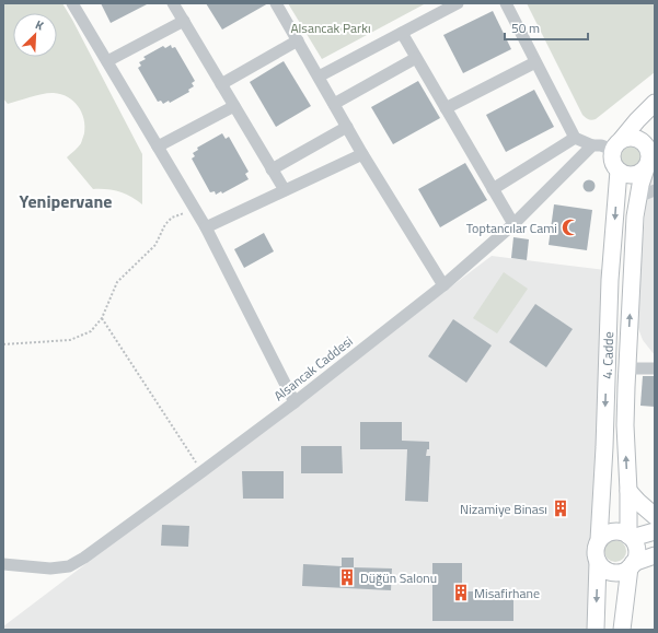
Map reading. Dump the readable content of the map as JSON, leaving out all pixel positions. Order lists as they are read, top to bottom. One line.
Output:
{"streets":{"main road":["4. Cadde"],"street":["Alsancak Caddesi"]},"districts":["Yenipervane"],"parks":["Alsancak Parkı"],"places":{"mosque":["Toptancılar Cami"],"building":["Nizamiye Binası","Düğün Salonu","Misafirhane"]},"scale_bar":"50 m","north":"top right"}
